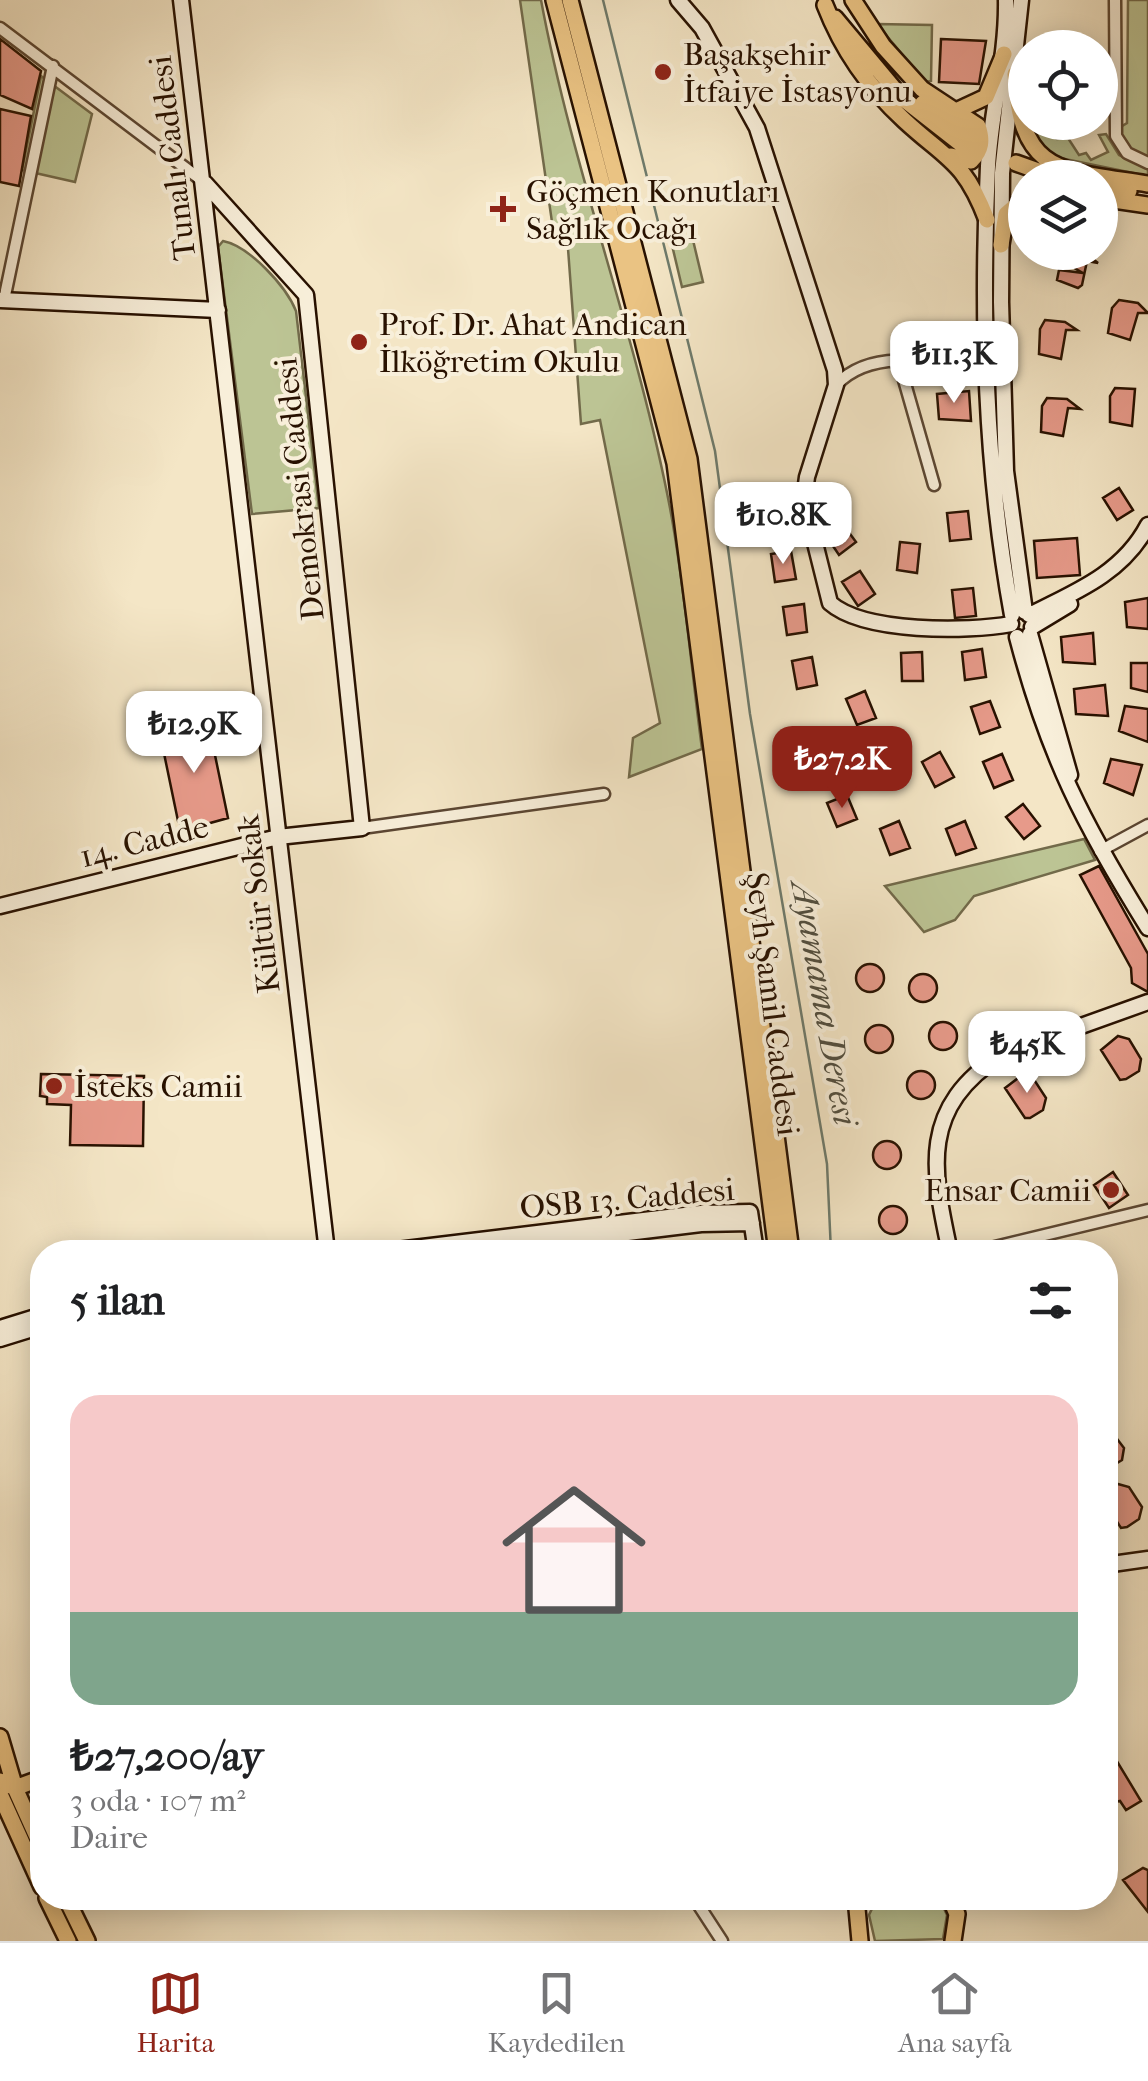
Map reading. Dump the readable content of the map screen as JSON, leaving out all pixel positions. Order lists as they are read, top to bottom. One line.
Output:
{"streets":{"main road":["Şeyh Şamil Caddesi"],"street":["Tunalı Caddesi","Demokrasi Caddesi","14. Cadde","Kültür Sokak","OSB 13. Caddesi"]},"crossings":[["Tunalı Caddesi","Demokrasi Caddesi"],["Tunalı Caddesi","Kültür Sokak"],["Demokrasi Caddesi","14. Cadde"],["14. Cadde","Kültür Sokak"]],"water":["Ayamama Deresi"],"places":{"other":["Başakşehir İtfaiye İstasyonu","Prof. Dr. Ahat Andican İlköğretim Okulu","İsteks Camii","Ensar Camii"],"health":["Göçmen Konutları Sağlık Ocağı"]},"page":{"price":["₺11.3K","₺10.8K","₺12.9K","₺27.2K","₺45K"],"heading":"5 ilan","list":[{"name":"₺27,200/ay","note":"3 oda · 107 m² · Daire"}],"tabs":["Harita","Kaydedilen","Ana sayfa"]}}
